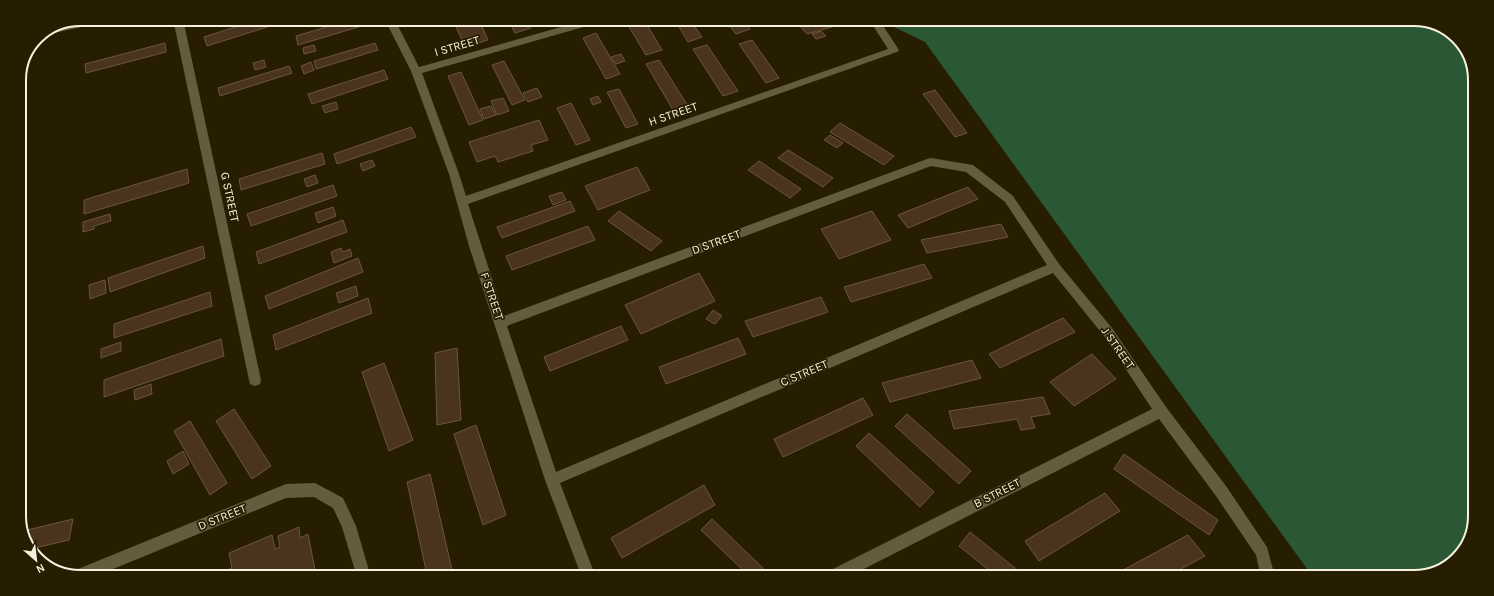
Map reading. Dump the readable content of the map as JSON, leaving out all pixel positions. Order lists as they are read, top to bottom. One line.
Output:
{"streets":{"street":["I STREET","H STREET","G STREET","D STREET","F STREET","J STREET","C STREET","B STREET"]},"crossings":[["I STREET","F STREET"],["H STREET","F STREET"],["D STREET","F STREET"],["D STREET","J STREET"],["F STREET","C STREET"],["J STREET","C STREET"],["J STREET","B STREET"]],"north":"bottom right"}
